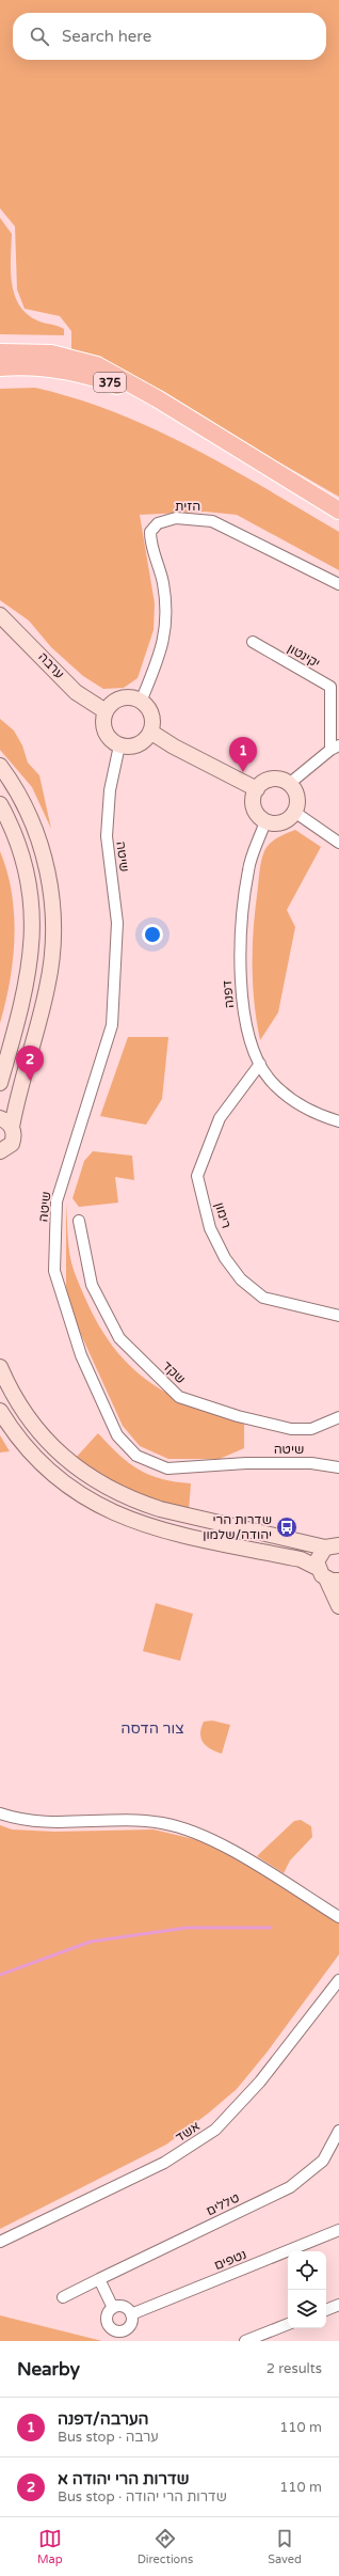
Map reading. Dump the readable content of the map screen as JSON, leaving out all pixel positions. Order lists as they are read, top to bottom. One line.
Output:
{"streets":{"main road":["375"],"street":["הזית","יקינטון","ערבה","שיטה","דפנה","רימון","שקד","אשד","טללים","נטפים"]},"crossings":[["הזית","ערבה"],["הזית","שיטה"],["ערבה","שיטה"],["דפנה","רימון"]],"districts":["צור הדסה"],"places":{"bus stop":["שדרות הרי יהודה/שלמון"]},"page":{"search":"Search here","pins":["1","2"],"heading":["Nearby","2 results"],"list":[{"mark":"1","name":"הערבה/דפנה","note":"Bus stop · ערבה","value":"110 m"},{"mark":"2","name":"שדרות הרי יהודה א","note":"Bus stop · שדרות הרי יהודה","value":"110 m"}],"nav":["Map","Directions","Saved"]}}
